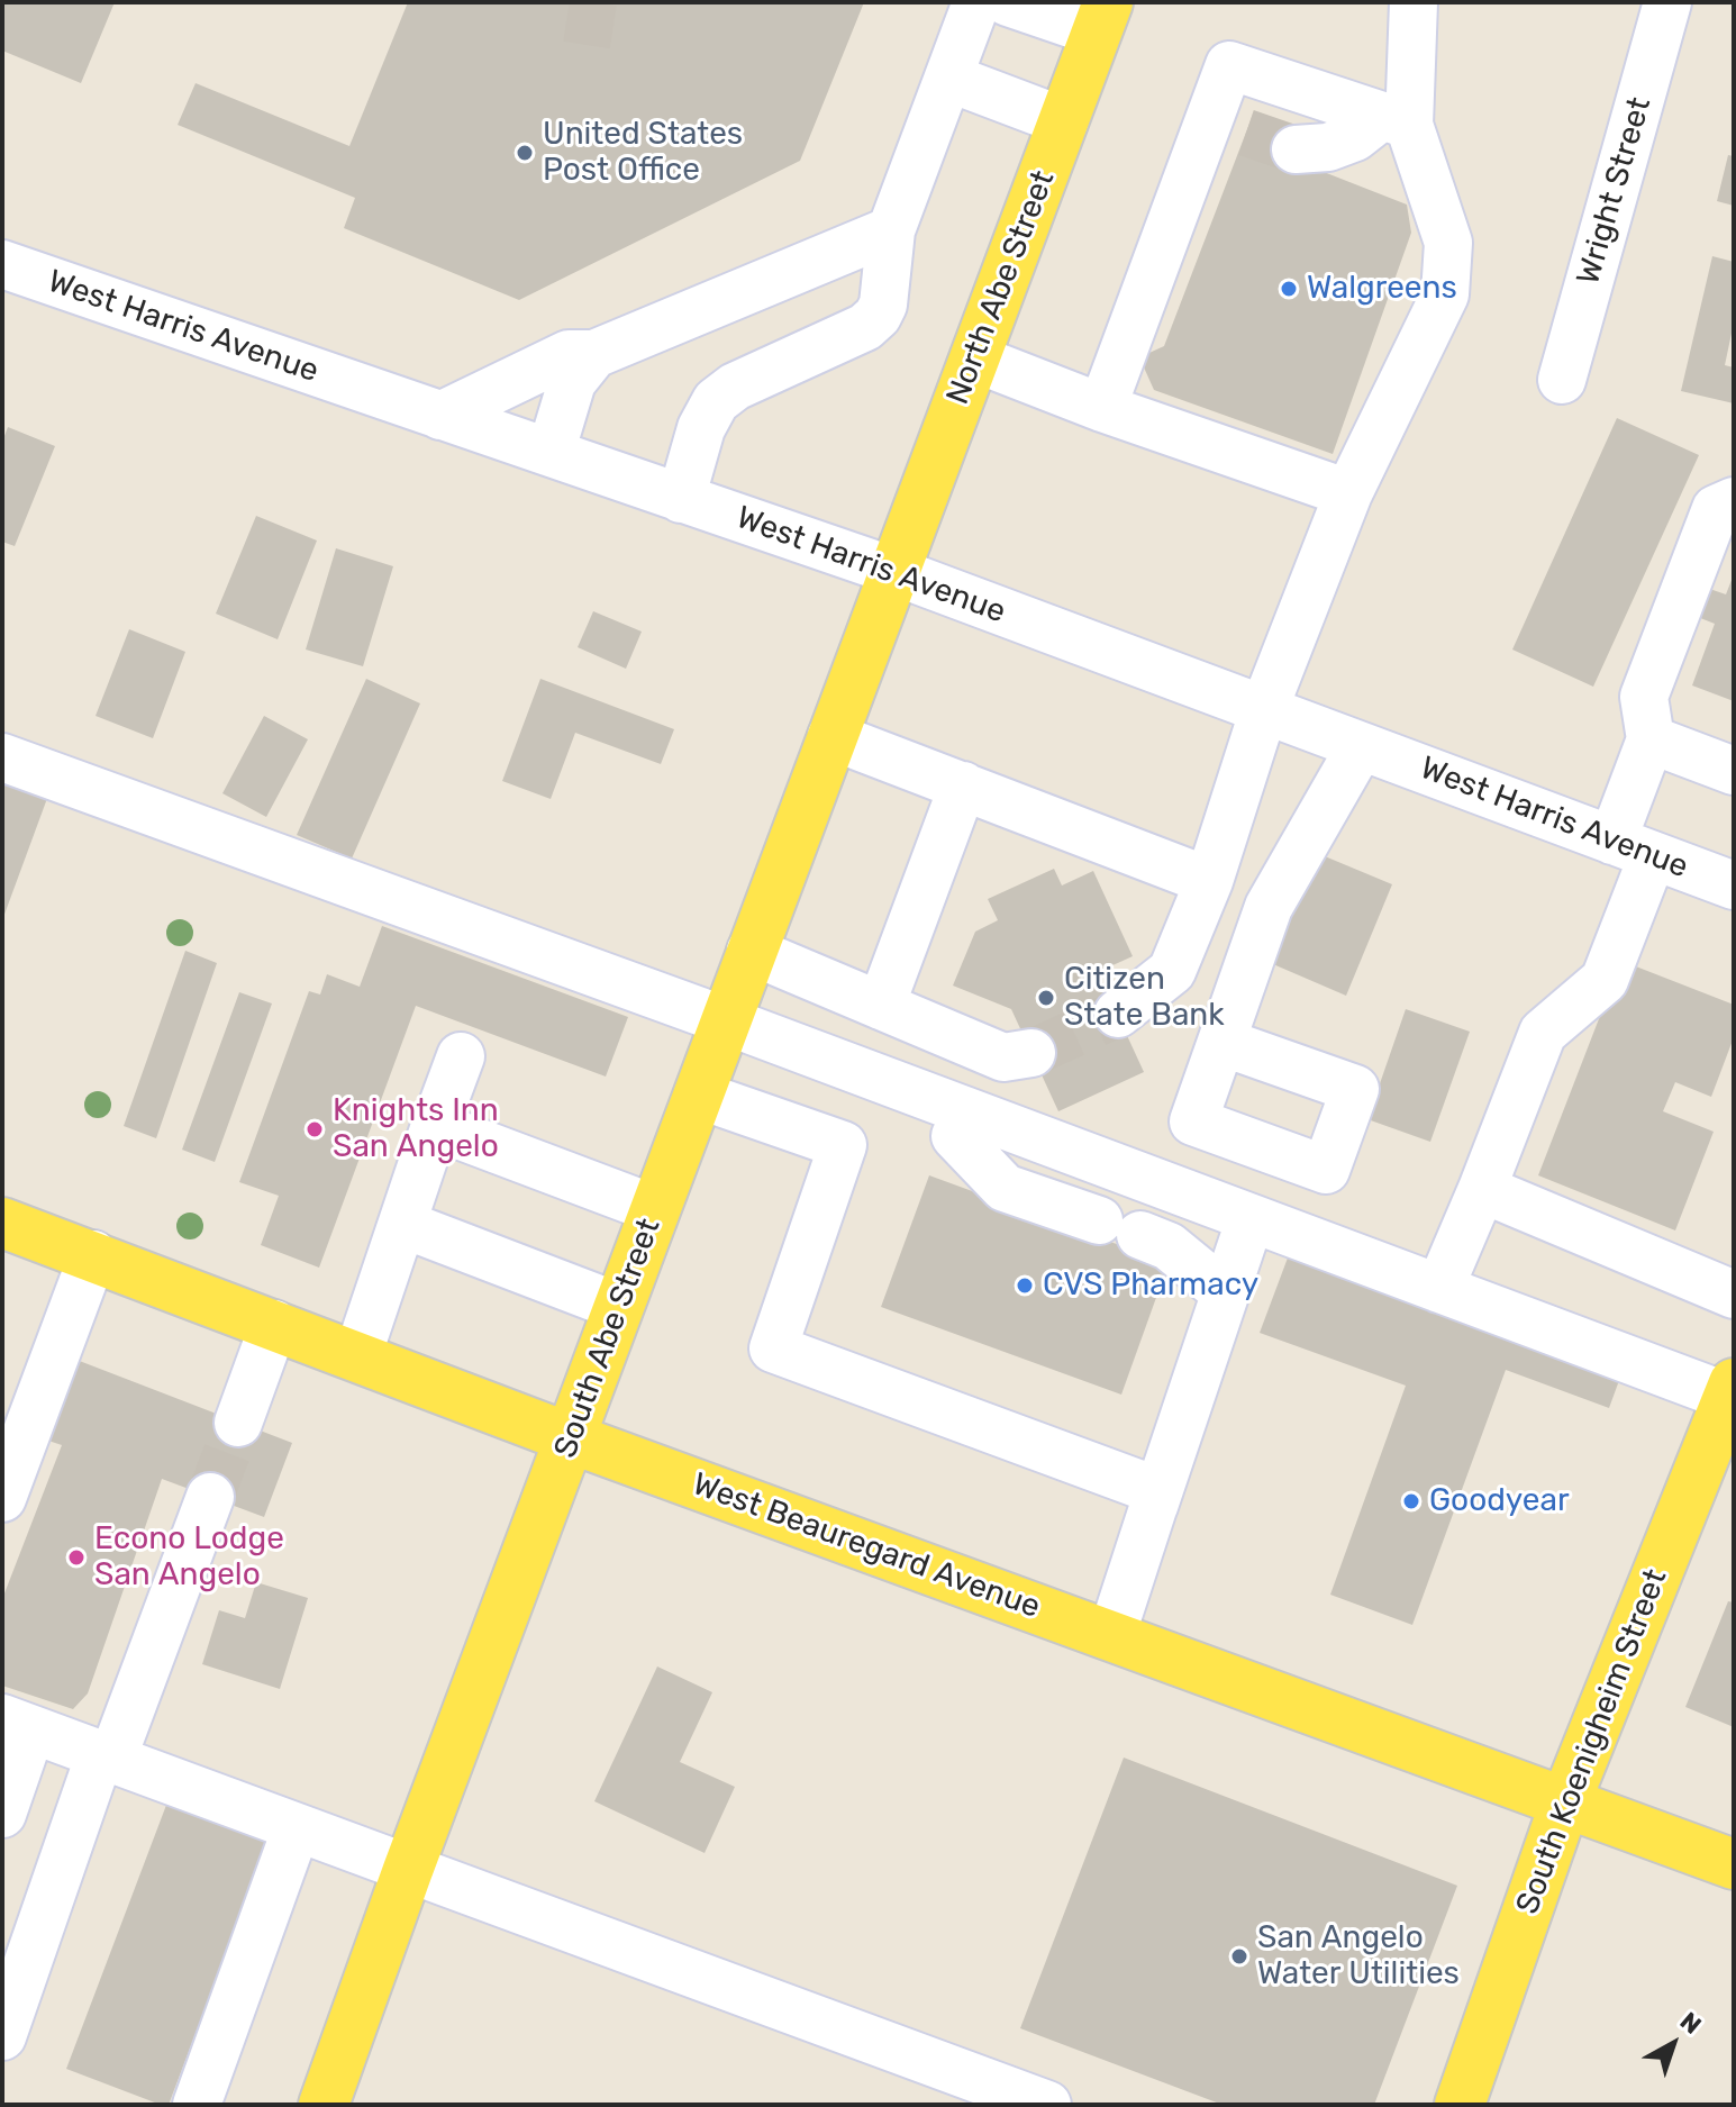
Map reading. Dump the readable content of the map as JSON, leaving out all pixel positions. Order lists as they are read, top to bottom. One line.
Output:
{"streets":{"main road":["North Abe Street","South Abe Street","West Beauregard Avenue","South Koenigheim Street"],"street":["Wright Street","West Harris Avenue"]},"crossings":[["North Abe Street","West Harris Avenue"],["North Abe Street","South Abe Street"],["West Harris Avenue","South Abe Street"],["South Abe Street","West Beauregard Avenue"],["West Beauregard Avenue","South Koenigheim Street"]],"places":["United States Post Office","Walgreens","Citizen State Bank","Knights Inn San Angelo","CVS Pharmacy","Goodyear","Econo Lodge San Angelo","San Angelo Water Utilities"],"north":"top right"}
